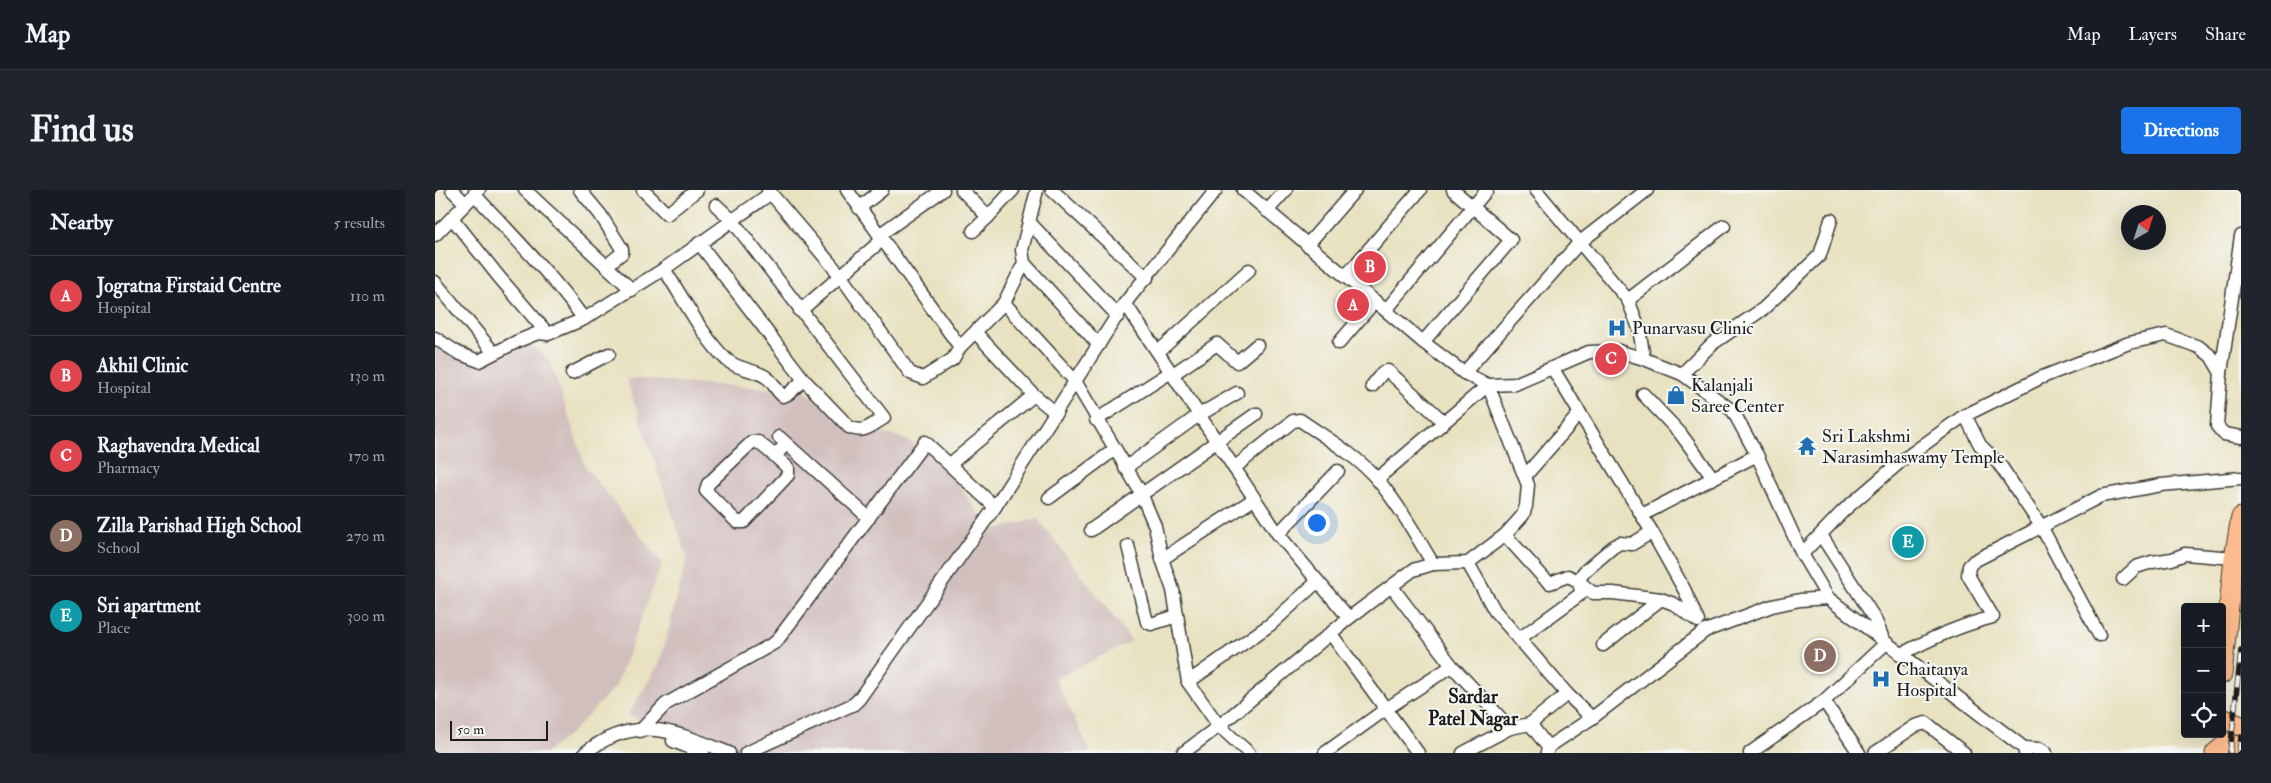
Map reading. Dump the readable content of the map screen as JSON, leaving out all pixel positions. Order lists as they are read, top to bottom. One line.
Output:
{"districts":["Sardar Patel Nagar"],"places":{"hospital":["Punarvasu Clinic","Chaitanya Hospital"],"shop":["Kalanjali Saree Center"],"temple":["Sri Lakshmi Narasimhaswamy Temple"]},"scale_bar":"50 m","north":"top right","page":{"header":"Map","nav":["Map","Layers","Share"],"buttons":"Directions","title":"Find us","heading":["Nearby","5 results"],"pins":["B","A","C","E","D"],"list":[{"mark":"A","name":"Jogratna Firstaid Centre","note":"Hospital","value":"110 m"},{"mark":"B","name":"Akhil Clinic","note":"Hospital","value":"130 m"},{"mark":"C","name":"Raghavendra Medical","note":"Pharmacy","value":"170 m"},{"mark":"D","name":"Zilla Parishad High School","note":"School","value":"270 m"},{"mark":"E","name":"Sri apartment","note":"Place","value":"300 m"}],"map_buttons":["+","−"],"scale":"50 m"}}
